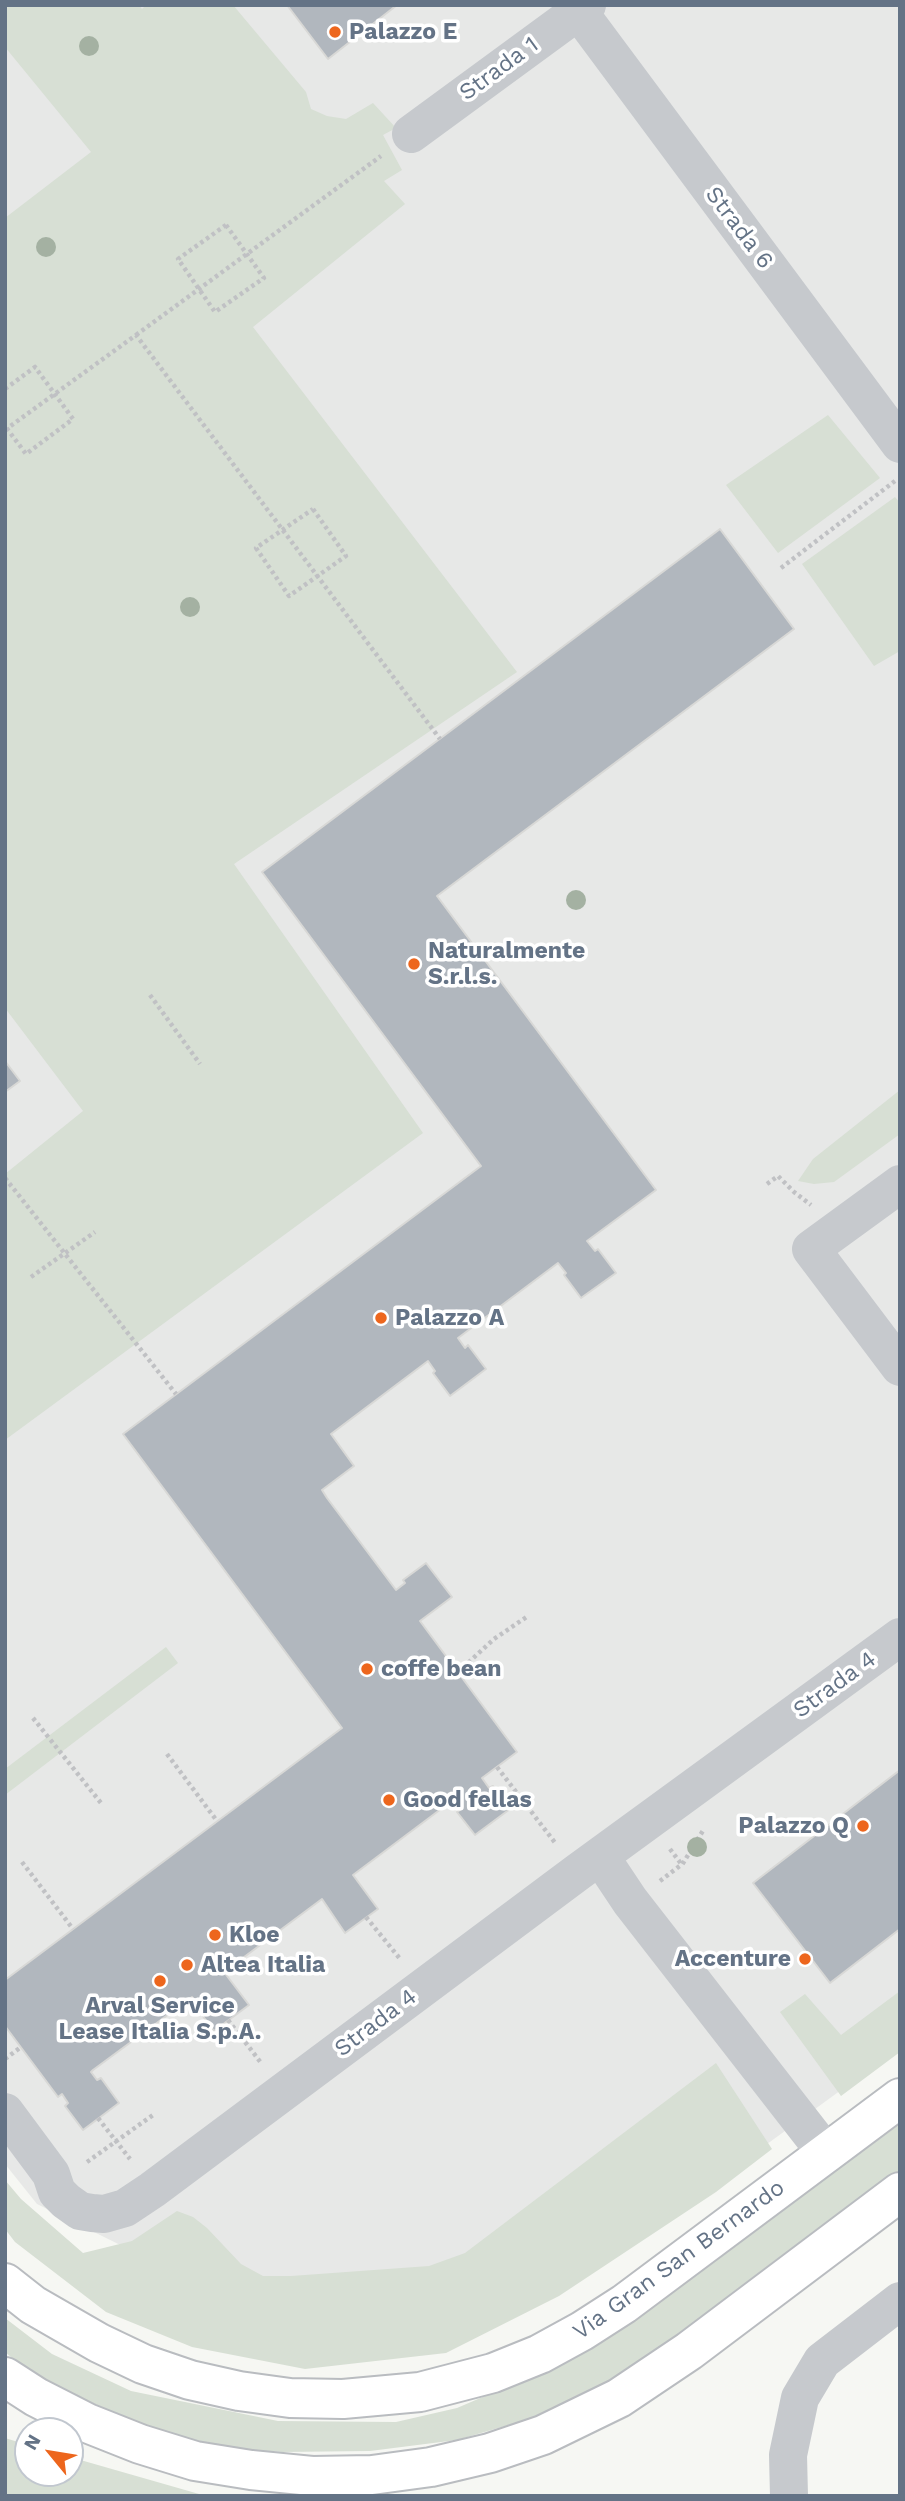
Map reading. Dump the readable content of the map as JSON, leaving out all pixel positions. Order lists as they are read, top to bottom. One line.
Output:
{"streets":{"main road":["Via Gran San Bernardo"],"lane":["Strada 1","Strada 6","Strada 4"]},"crossings":[["Strada 1","Strada 6"]],"places":["Palazzo E","Naturalmente S.r.l.s.","Palazzo A","coffe bean","Good fellas","Palazzo Q","Kloe","Accenture","Altea Italia","Arval Service Lease Italia S.p.A."],"north":"top left"}
